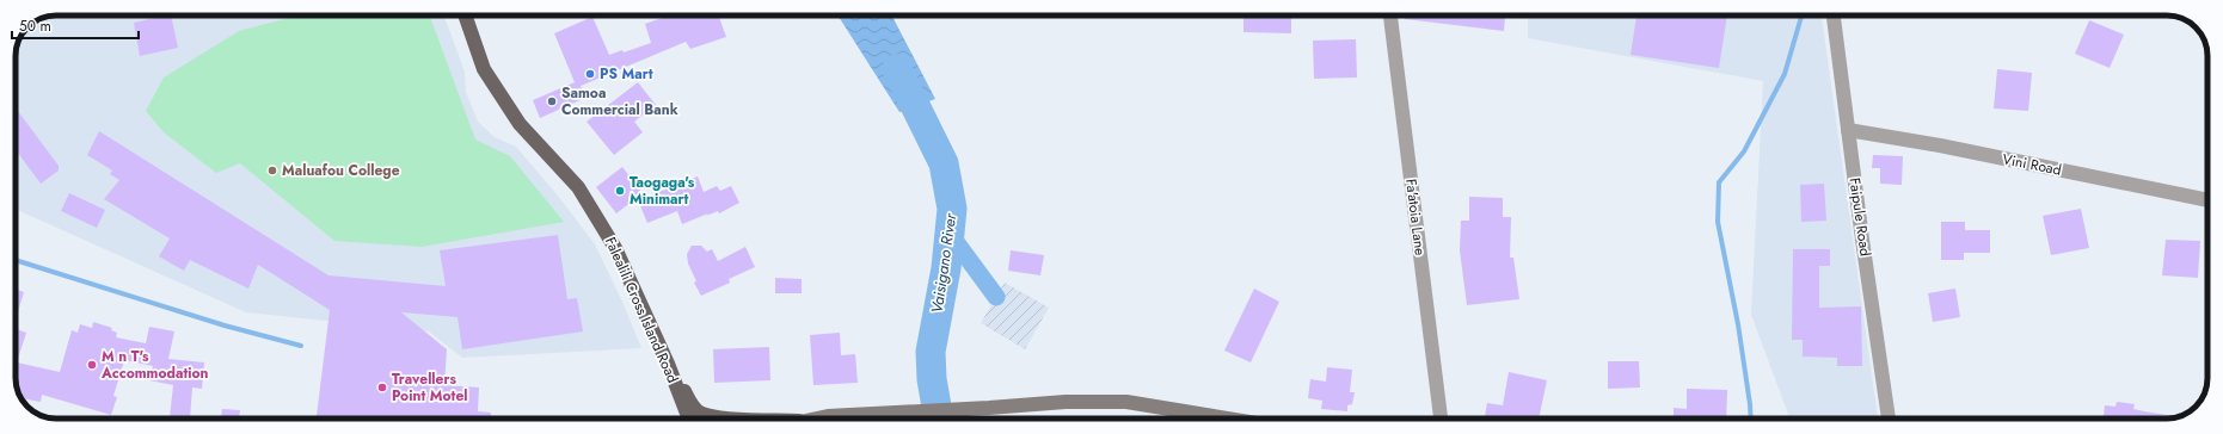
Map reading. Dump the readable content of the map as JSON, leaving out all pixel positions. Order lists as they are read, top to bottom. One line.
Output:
{"streets":{"main road":["Falealili Cross Island Road"],"street":["Vini Road","Fa'atoia Lane","Faipule Road"]},"crossings":[["Vini Road","Faipule Road"]],"water":["Vaisigano River"],"places":["PS Mart","Samoa Commercial Bank","Maluafou College","Taogaga's Minimart","M n T's Accommodation","Travellers Point Motel"],"scale_bar":"50 m"}
